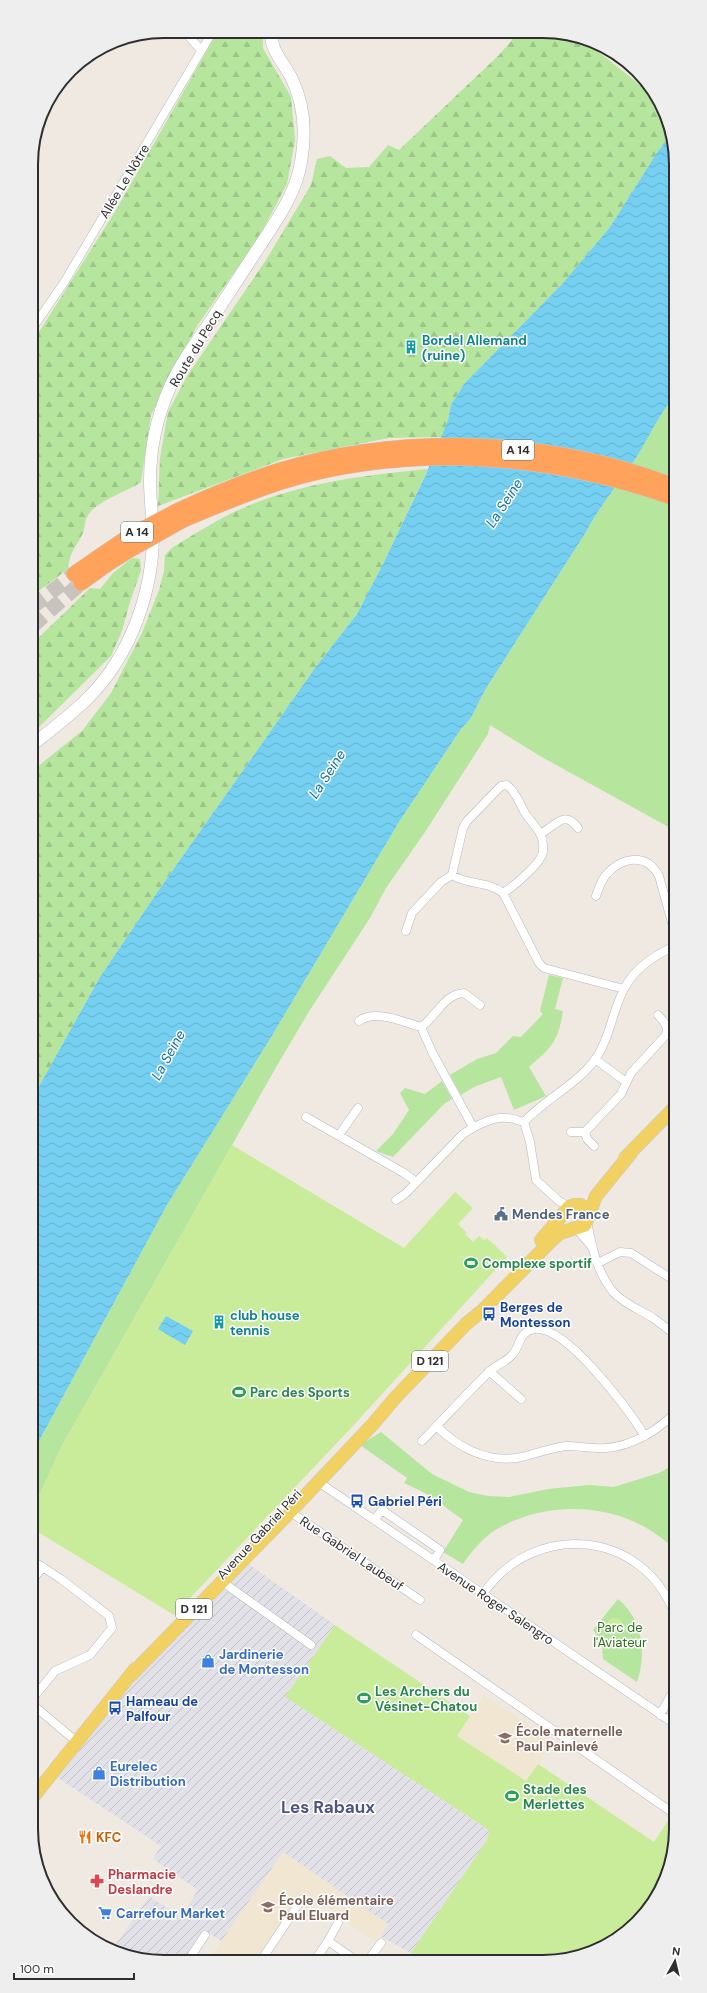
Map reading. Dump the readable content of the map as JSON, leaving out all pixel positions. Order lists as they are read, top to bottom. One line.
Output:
{"streets":{"highway":["A 14"],"main road":["Route du Pecq","D 121","Avenue Gabriel Péri"],"street":["Allée Le Nôtre","Rue Gabriel Laubeuf","Avenue Roger Salengro"]},"crossings":[["Avenue Gabriel Péri","Rue Gabriel Laubeuf"],["Avenue Gabriel Péri","Avenue Roger Salengro"]],"districts":["Les Rabaux"],"water":["La Seine"],"parks":["Parc de l'Aviateur"],"places":{"building":["Bordel Allemand (ruine)","club house tennis"],"public building":["Mendes France"],"sports":["Complexe sportif","Parc des Sports","Les Archers du Vésinet-Chatou","Stade des Merlettes"],"bus stop":["Berges de Montesson","Gabriel Péri","Hameau de Palfour"],"shop":["Jardinerie de Montesson","Eurelec Distribution"],"school or university":["École maternelle Paul Painlevé","École élémentaire Paul Eluard"],"restaurant":["KFC"],"pharmacy":["Pharmacie Deslandre"],"supermarket":["Carrefour Market"]},"scale_bar":"100 m","north":"top"}
